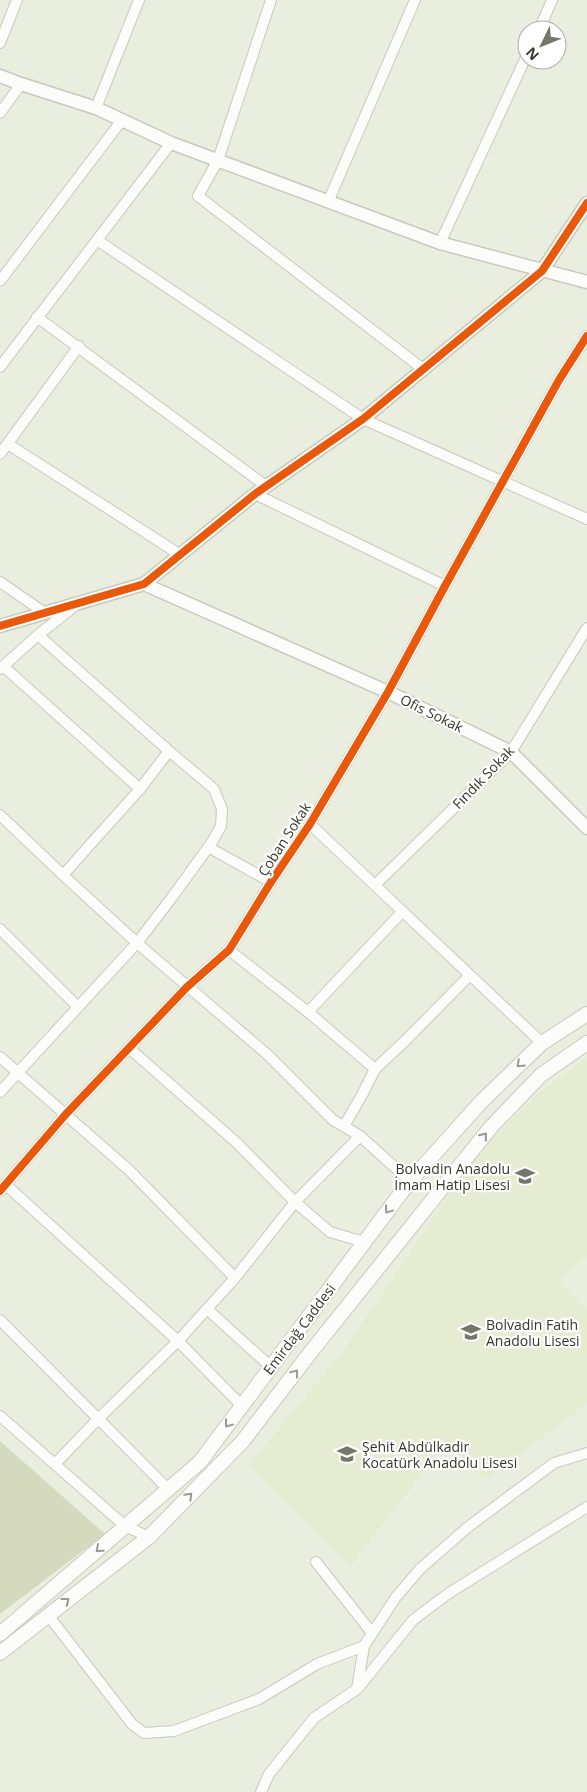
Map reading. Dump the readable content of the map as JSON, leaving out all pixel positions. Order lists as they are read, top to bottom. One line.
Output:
{"streets":{"main road":["Emirdağ Caddesi"],"street":["Ofis Sokak","Fındık Sokak","Çoban Sokak"]},"crossings":[["Ofis Sokak","Fındık Sokak"],["Ofis Sokak","Çoban Sokak"]],"places":{"school or university":["Bolvadin Anadolu İmam Hatip Lisesi","Bolvadin Fatih Anadolu Lisesi","Şehit Abdülkadir Kocatürk Anadolu Lisesi"]},"north":"bottom left"}
